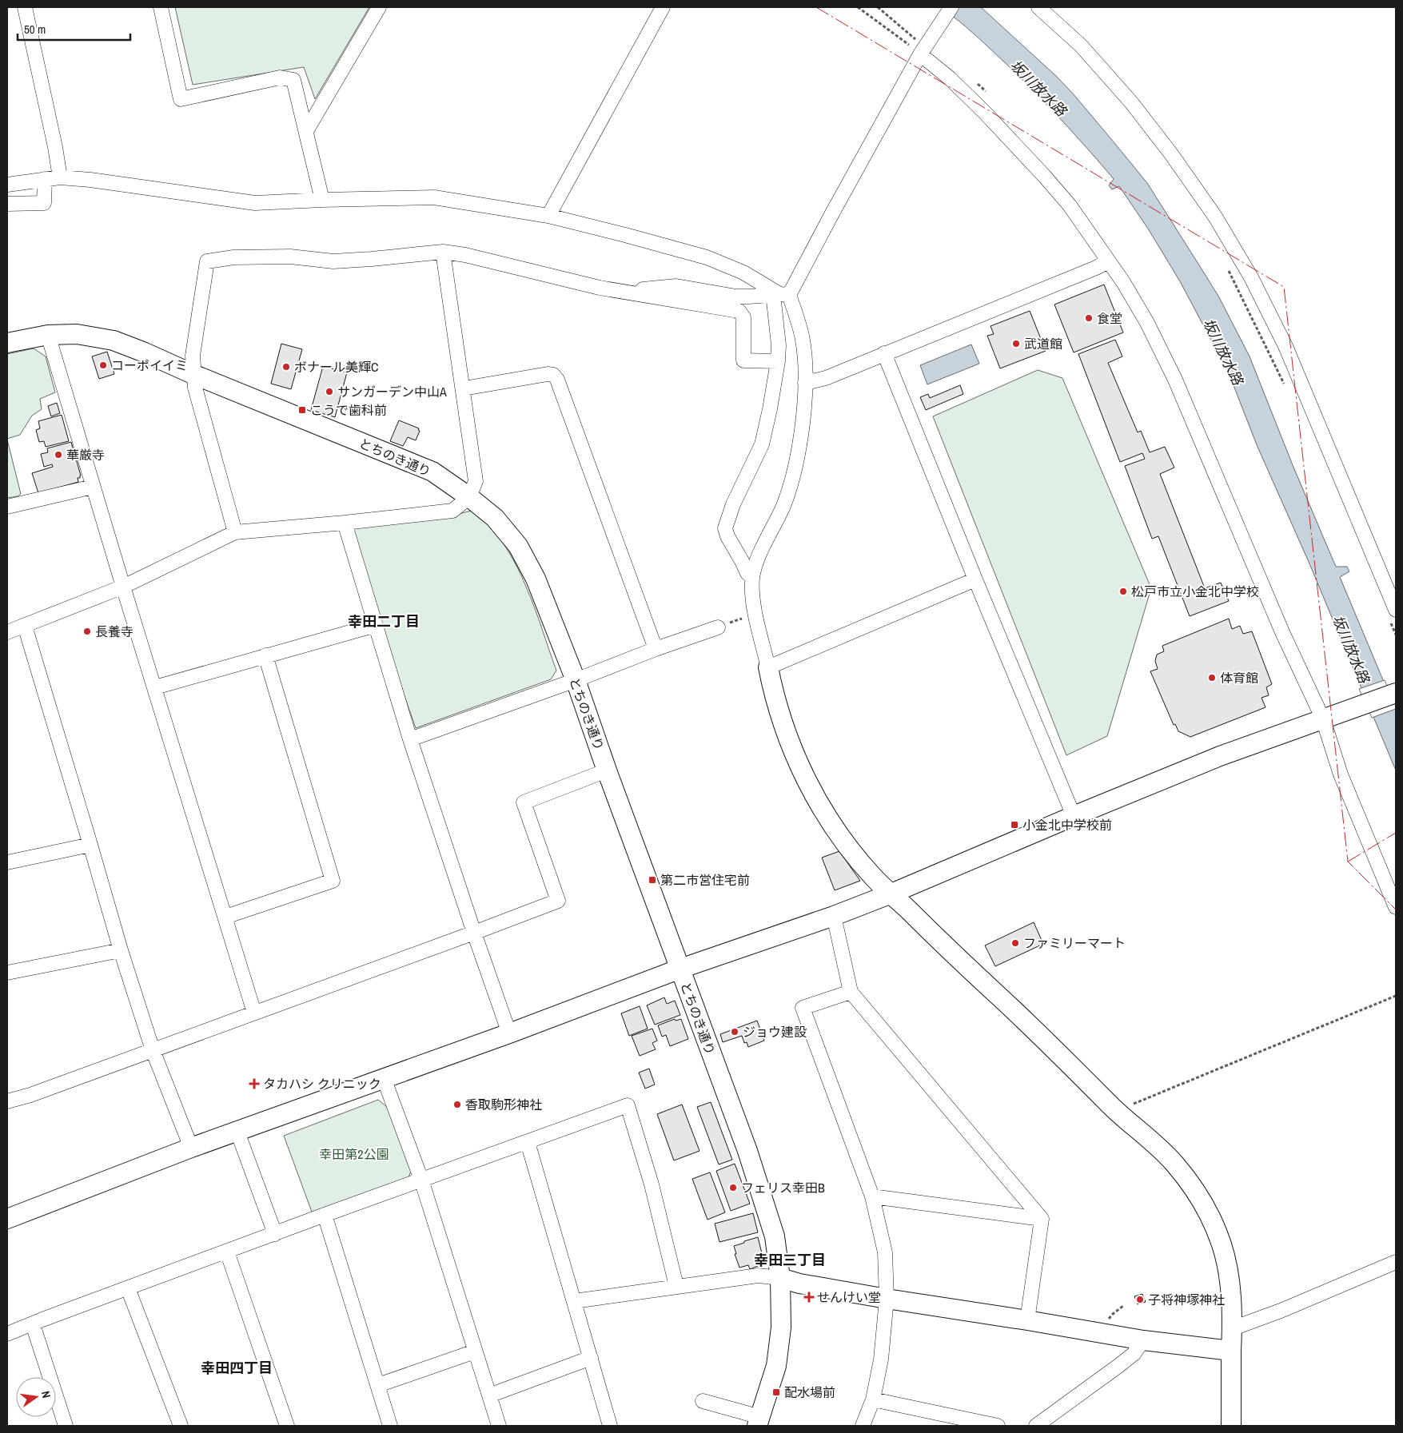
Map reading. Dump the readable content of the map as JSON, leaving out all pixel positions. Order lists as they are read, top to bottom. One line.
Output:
{"streets":{"street":["とちのき通り"]},"districts":["幸田二丁目","幸田三丁目","幸田四丁目"],"water":["坂川放水路"],"parks":["幸田第2公園"],"places":{"other":["食堂","武道館","コーポイイミ","ボナール美輝C","サンガーデン中山A","華厳寺","松戸市立小金北中学校","長養寺","体育館","ファミリーマート","ジョウ建設","香取駒形神社","フェリス幸田B","子将神塚神社"],"transit":["こうで歯科前","小金北中学校前","第二市営住宅前","配水場前"],"health":["タカハシ クリニック","せんけい堂"]},"scale_bar":"50 m","north":"right"}
